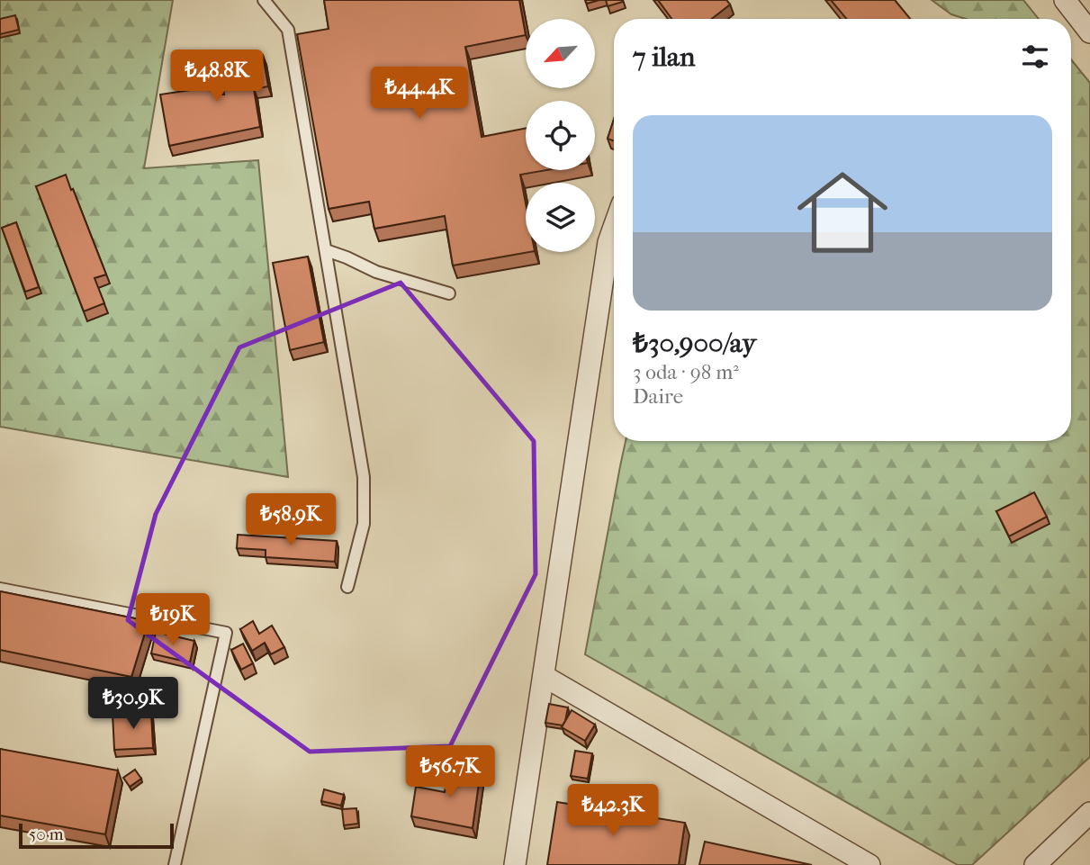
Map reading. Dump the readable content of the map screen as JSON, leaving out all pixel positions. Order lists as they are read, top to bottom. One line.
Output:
{"scale_bar":"50 m","north":"bottom left","page":{"heading":"7 ilan","price":["₺48.8K","₺44.4K","₺58.9K","₺19K","₺30.9K","₺56.7K","₺42.3K"],"list":[{"name":"₺30,900/ay","note":"3 oda · 98 m² · Daire"}],"scale":"50 m"}}
